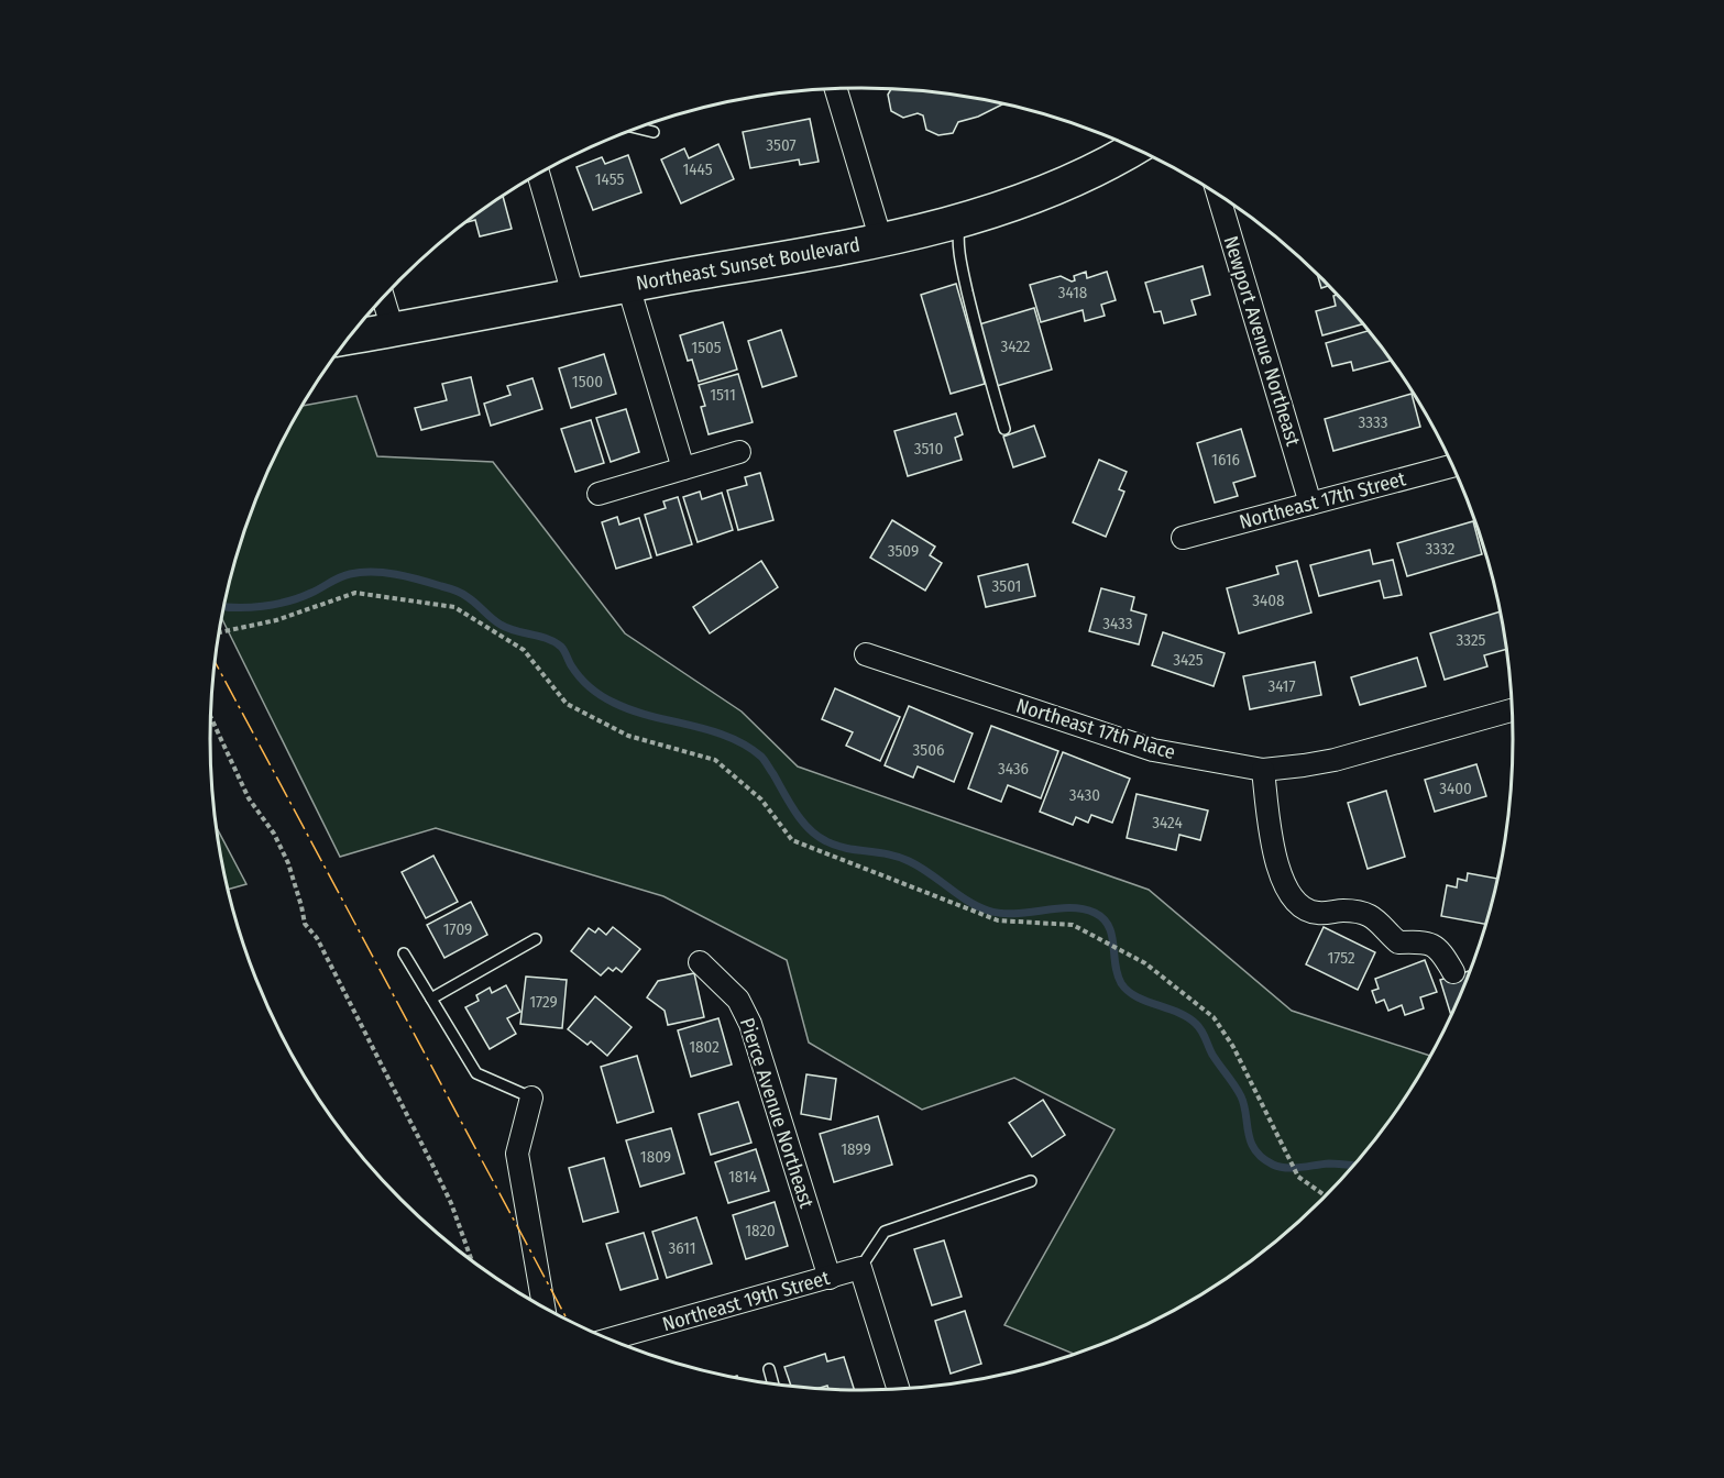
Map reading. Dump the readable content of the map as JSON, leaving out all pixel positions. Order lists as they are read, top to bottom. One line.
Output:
{"streets":{"main road":["Northeast Sunset Boulevard"],"street":["Newport Avenue Northeast","Northeast 17th Street","Northeast 17th Place","Pierce Avenue Northeast","Northeast 19th Street"]},"crossings":[["Newport Avenue Northeast","Northeast 17th Street"],["Pierce Avenue Northeast","Northeast 19th Street"]],"house_numbers":["3507","1445","1455","3418","3422","1505","1500","1511","3333","3510","1616","3332","3509","3501","3408","3433","3325","3425","3417","3506","3436","3400","3430","3424","1709","1752","1729","1802","1899","1809","1814","1820","3611"]}
